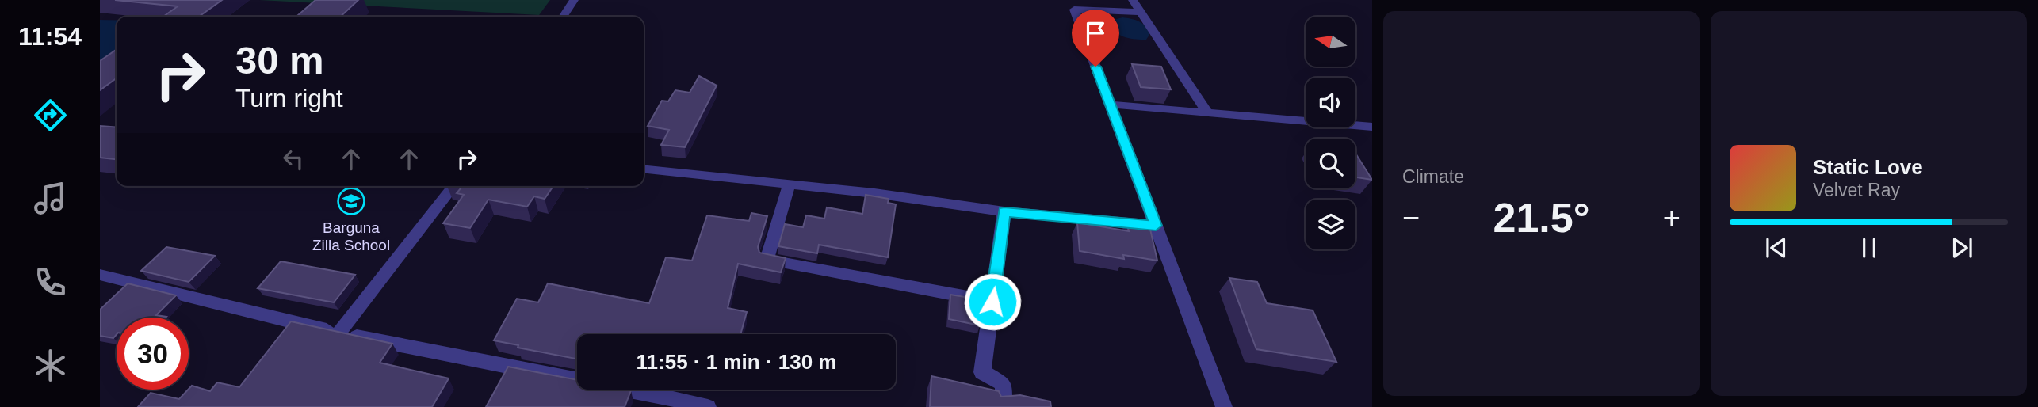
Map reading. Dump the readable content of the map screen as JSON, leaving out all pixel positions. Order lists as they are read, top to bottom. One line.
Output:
{"places":{"school or university":["Barguna Zilla School"]},"north":"left","page":{"tabs":"11:54","tile":"Climate","turn":["30 m","Turn right"],"song":["Static Love","Velvet Ray"],"heat":["−","21.5°","+"],"limit":"30","trip":"11:55 · 1 min · 130 m"}}
